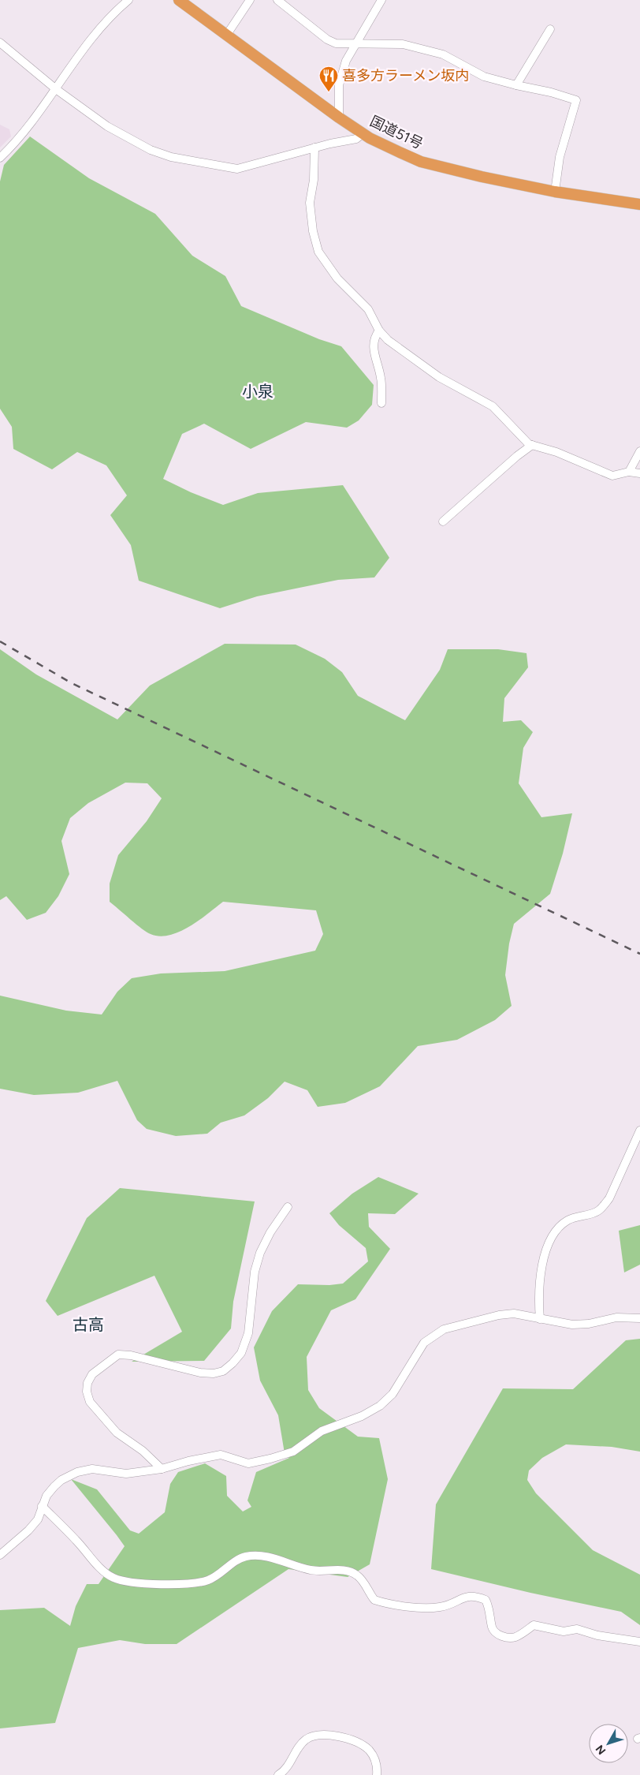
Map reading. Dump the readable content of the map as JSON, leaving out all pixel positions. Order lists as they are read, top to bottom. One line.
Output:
{"streets":{"highway":["国道51号"]},"districts":["小泉","古高"],"places":{"restaurant":["喜多方ラーメン坂内"]},"north":"bottom left"}
